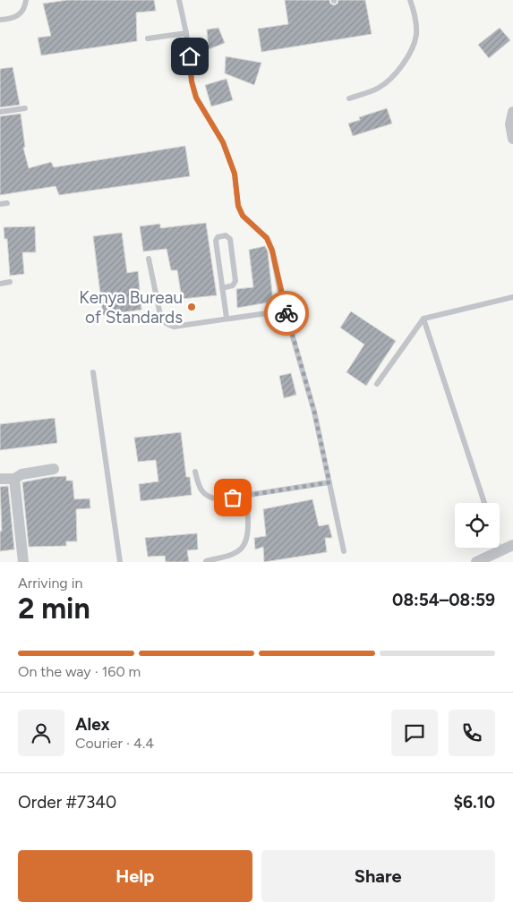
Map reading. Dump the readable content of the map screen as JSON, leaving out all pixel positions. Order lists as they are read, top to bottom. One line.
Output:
{"places":["Kenya Bureau of Standards"],"page":{"heading":["2 min","Arriving in","08:54–08:59"],"panel":["Alex","Courier · 4.4","Order #7340","$6.10"],"bar":"On the way · 160 m","buttons":["Help","Share"]}}
